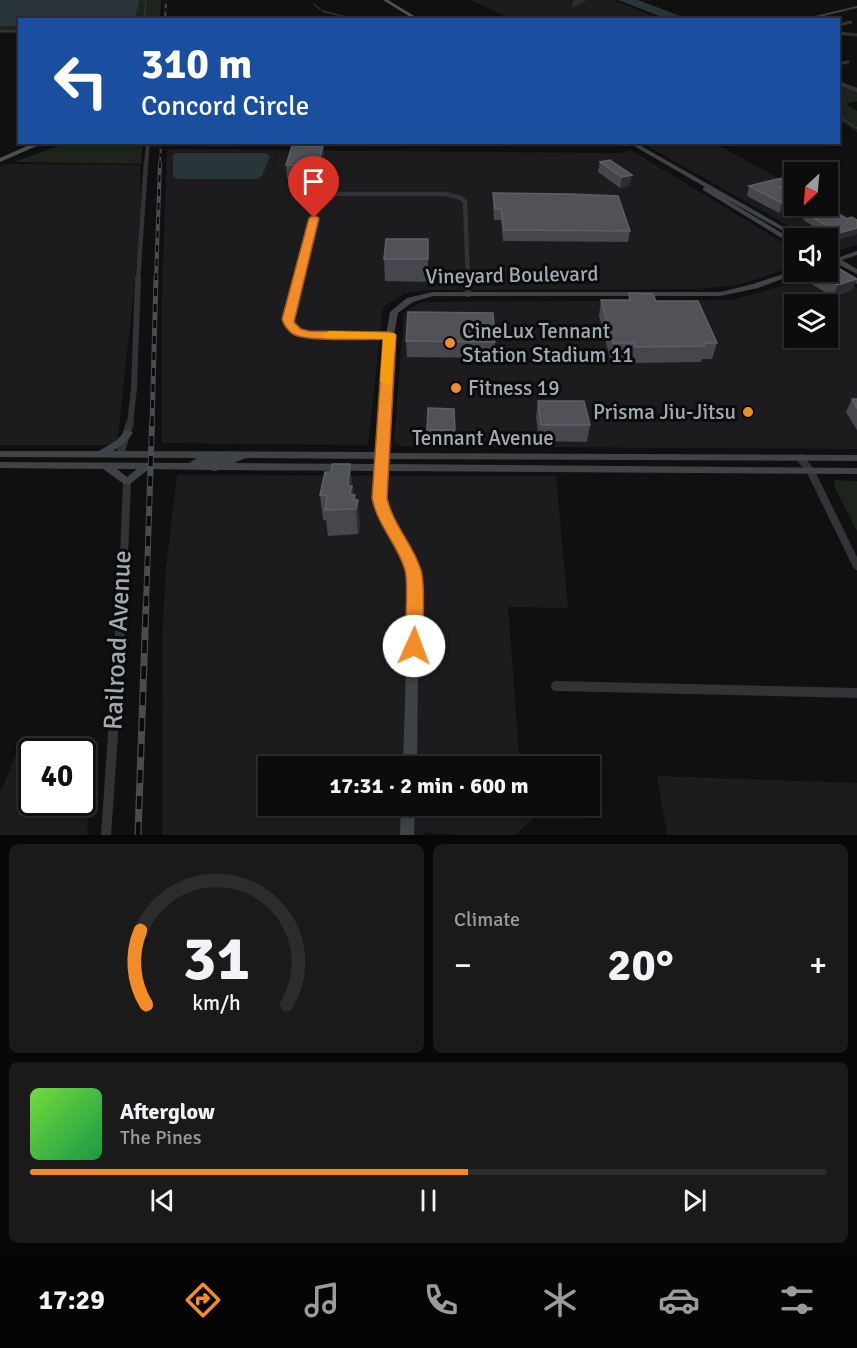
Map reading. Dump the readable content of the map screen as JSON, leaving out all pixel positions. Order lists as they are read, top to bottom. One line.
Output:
{"streets":{"main road":["Vineyard Boulevard","Tennant Avenue"],"street":["Railroad Avenue"]},"crossings":[["Vineyard Boulevard","Tennant Avenue"]],"places":["CineLux Tennant Station Stadium 11","Fitness 19","Prisma Jiu-Jitsu"],"north":"bottom left","page":{"turn":["310 m","Concord Circle"],"limit":"40","trip":"17:31 · 2 min · 600 m","tile":"Climate","heat":["−","20°","+"],"song":["Afterglow","The Pines"],"tabs":"17:29","gauge":["31","km/h"]}}
